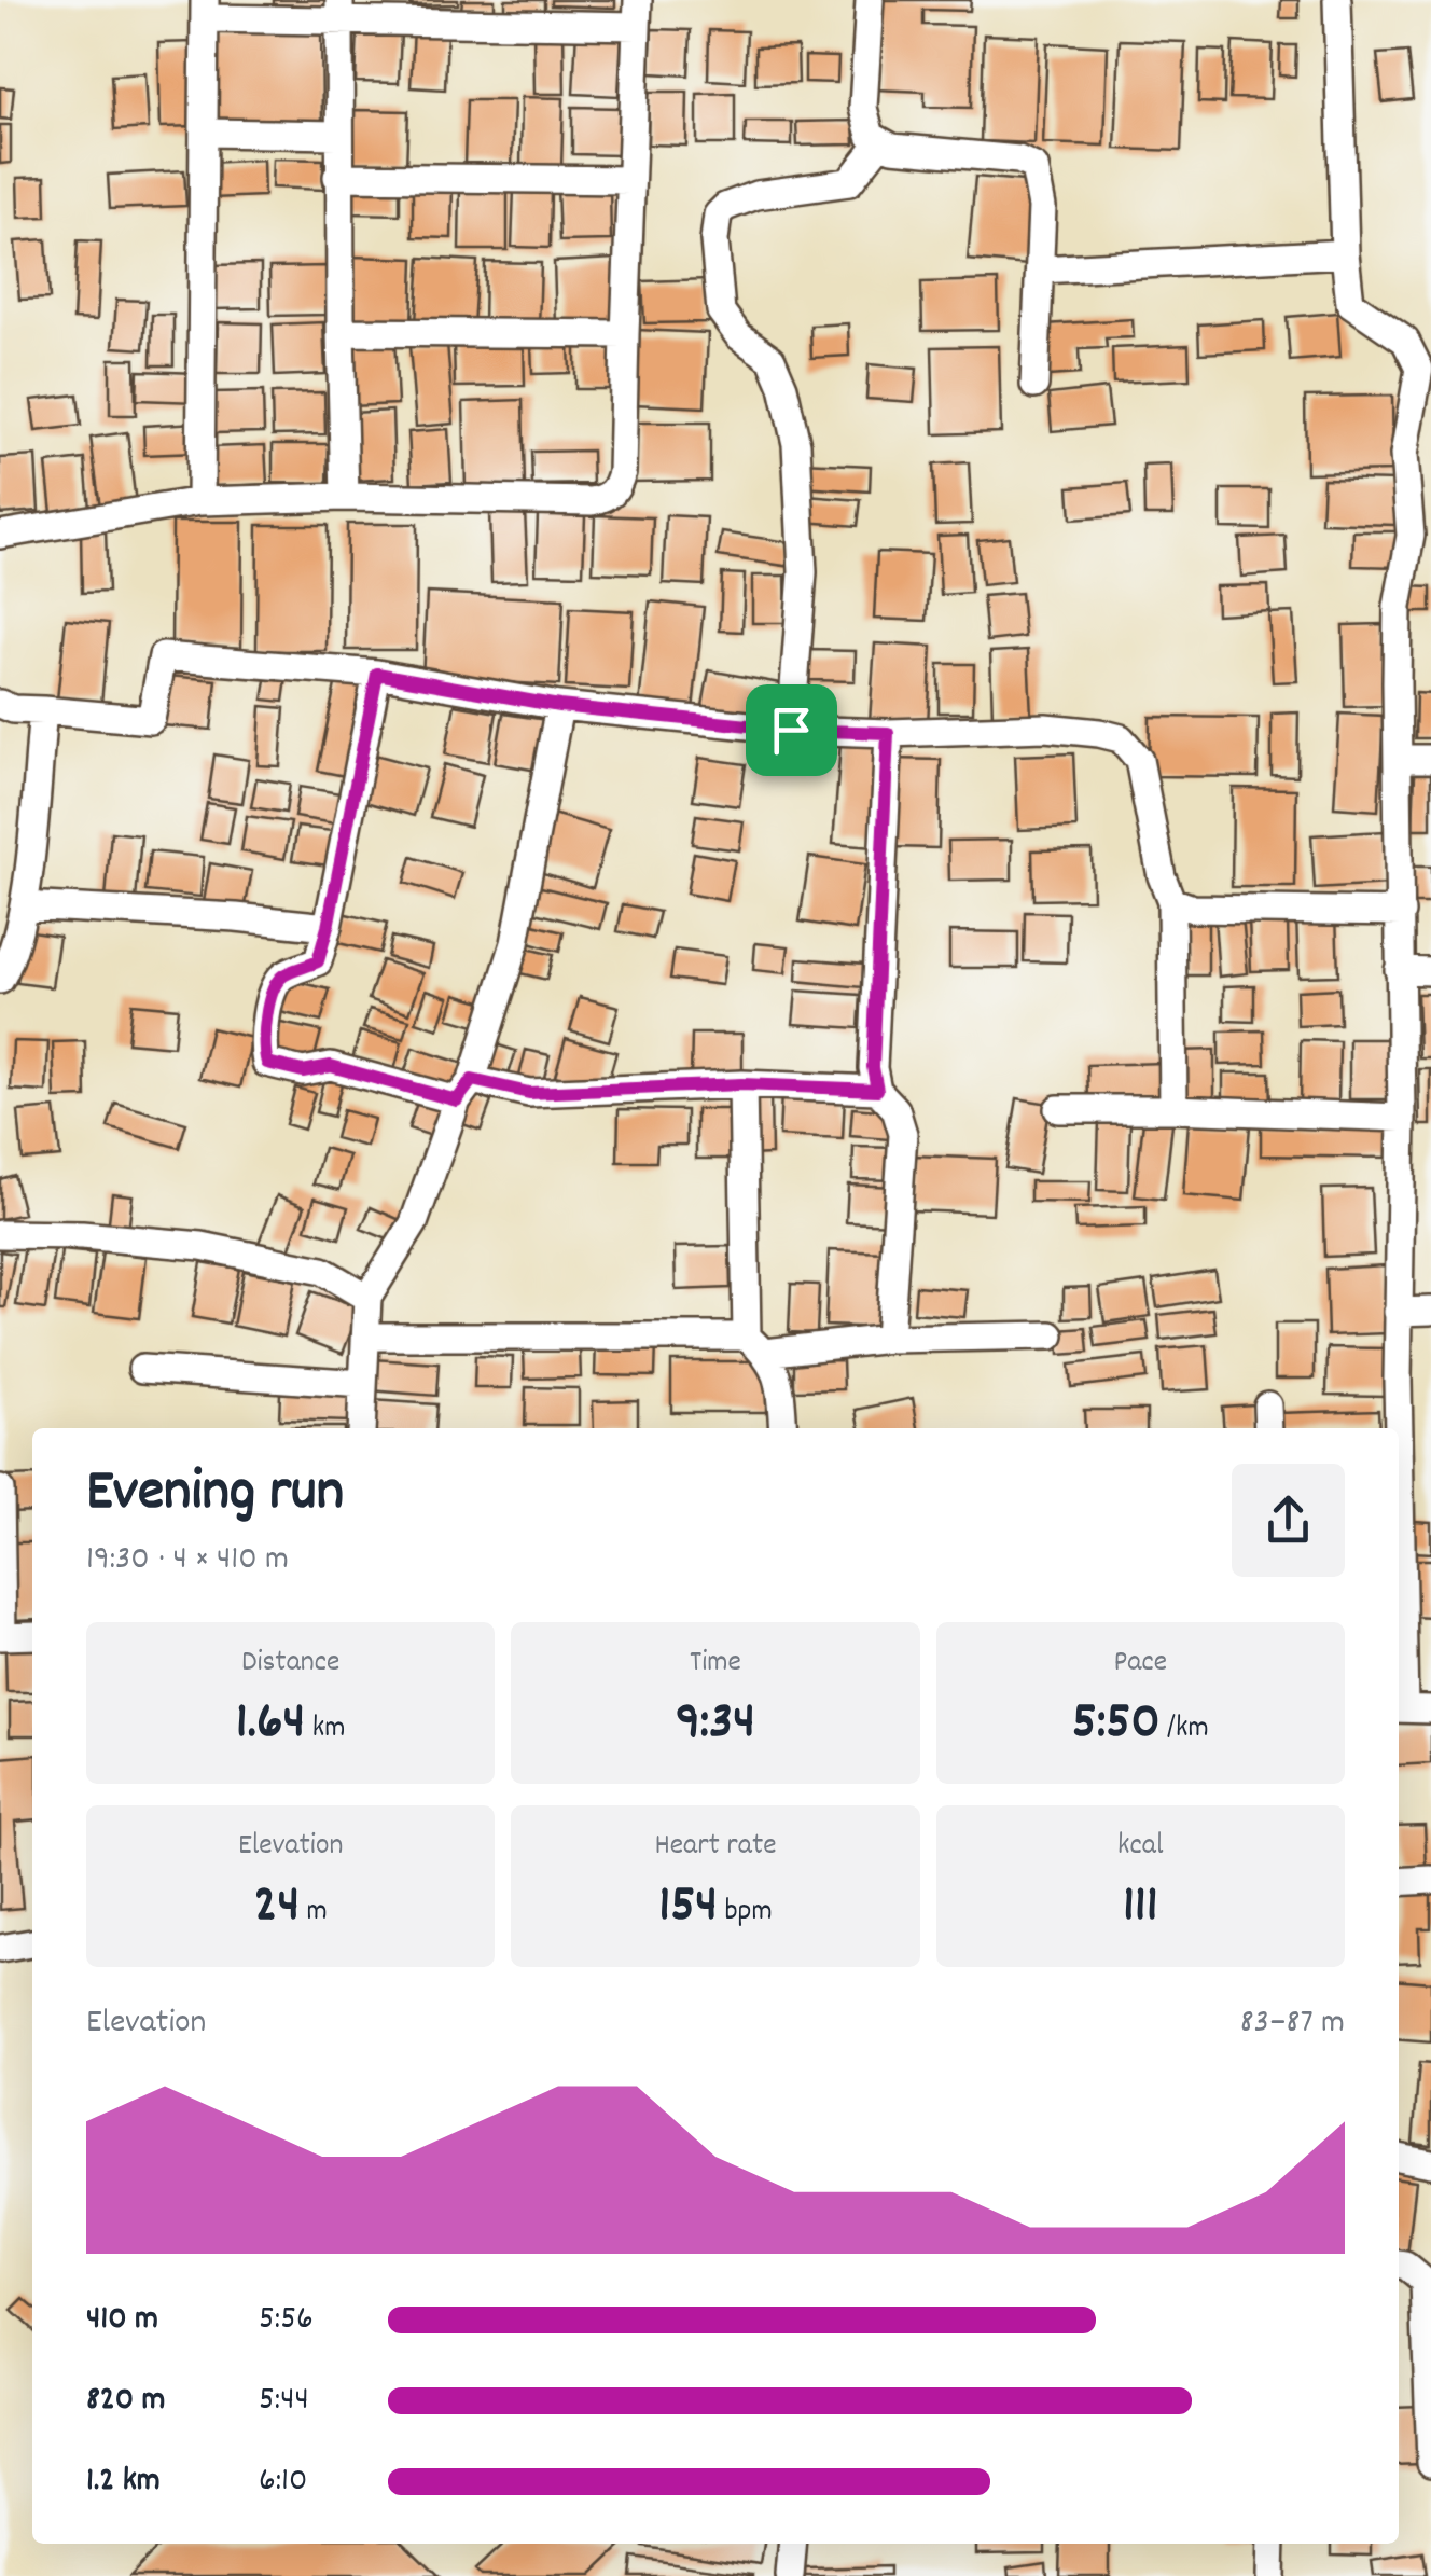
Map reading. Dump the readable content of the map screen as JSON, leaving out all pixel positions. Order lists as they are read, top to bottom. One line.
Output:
{"page":{"heading":["Evening run","19:30 · 4 × 410 m"],"stats":[["Distance","1.64 km"],["Time","9:34"],["Pace","5:50 /km"],["Elevation","24 m"],["Heart rate","154 bpm"],["kcal","111"]],"chart":["Elevation","83–87 m"],"list":[{"name":"410 m","note":"5:56"},{"name":"820 m","note":"5:44"},{"name":"1.2 km","note":"6:10"}]}}
